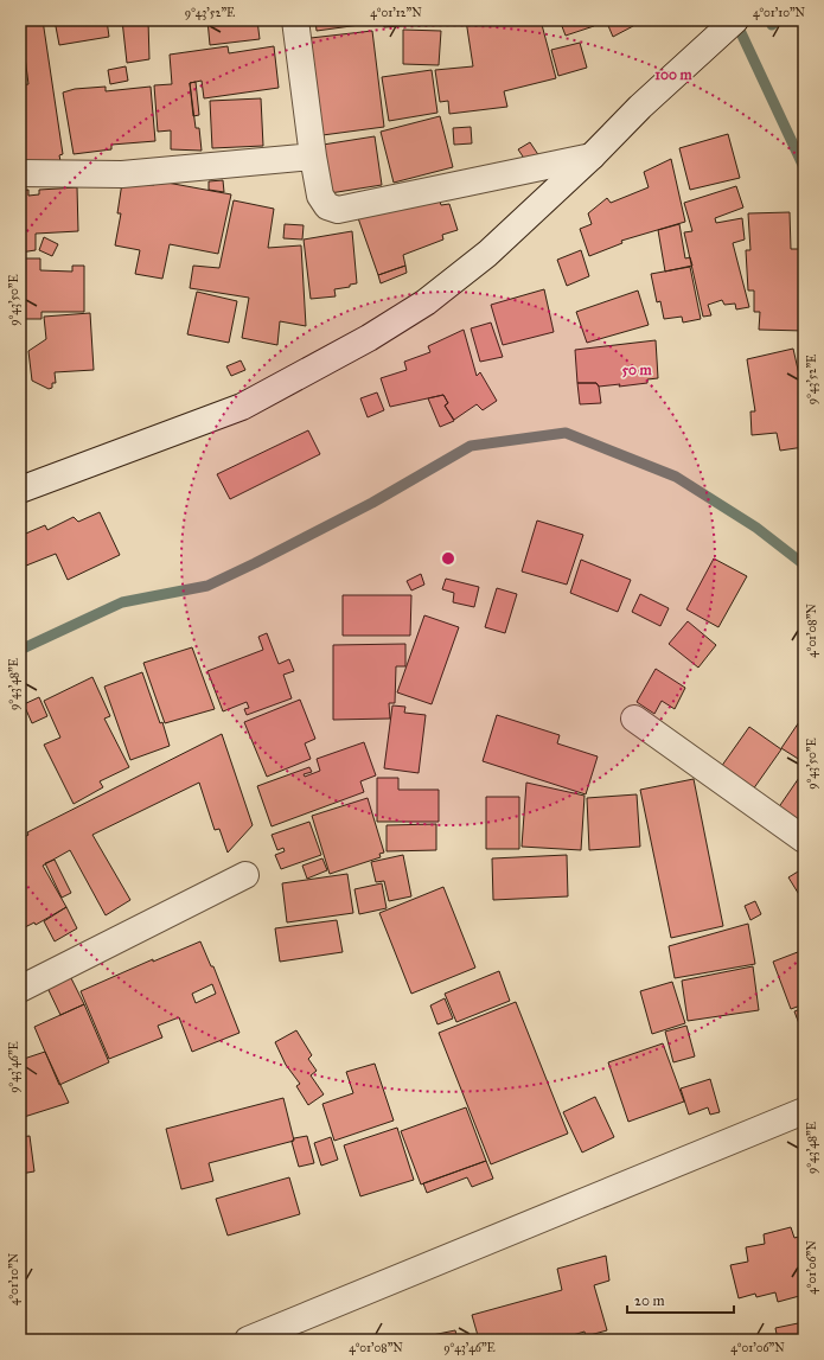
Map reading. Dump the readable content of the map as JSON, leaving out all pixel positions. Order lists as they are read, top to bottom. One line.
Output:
{"scale_bar":"20 m","coordinates":["9°43'52\"E","4°01'12\"N","4°01'10\"N","9°43'50\"E","4°01'08\"N","9°43'48\"E","9°43'46\"E","4°01'06\"N"],"rings":["100 m","50 m"]}
